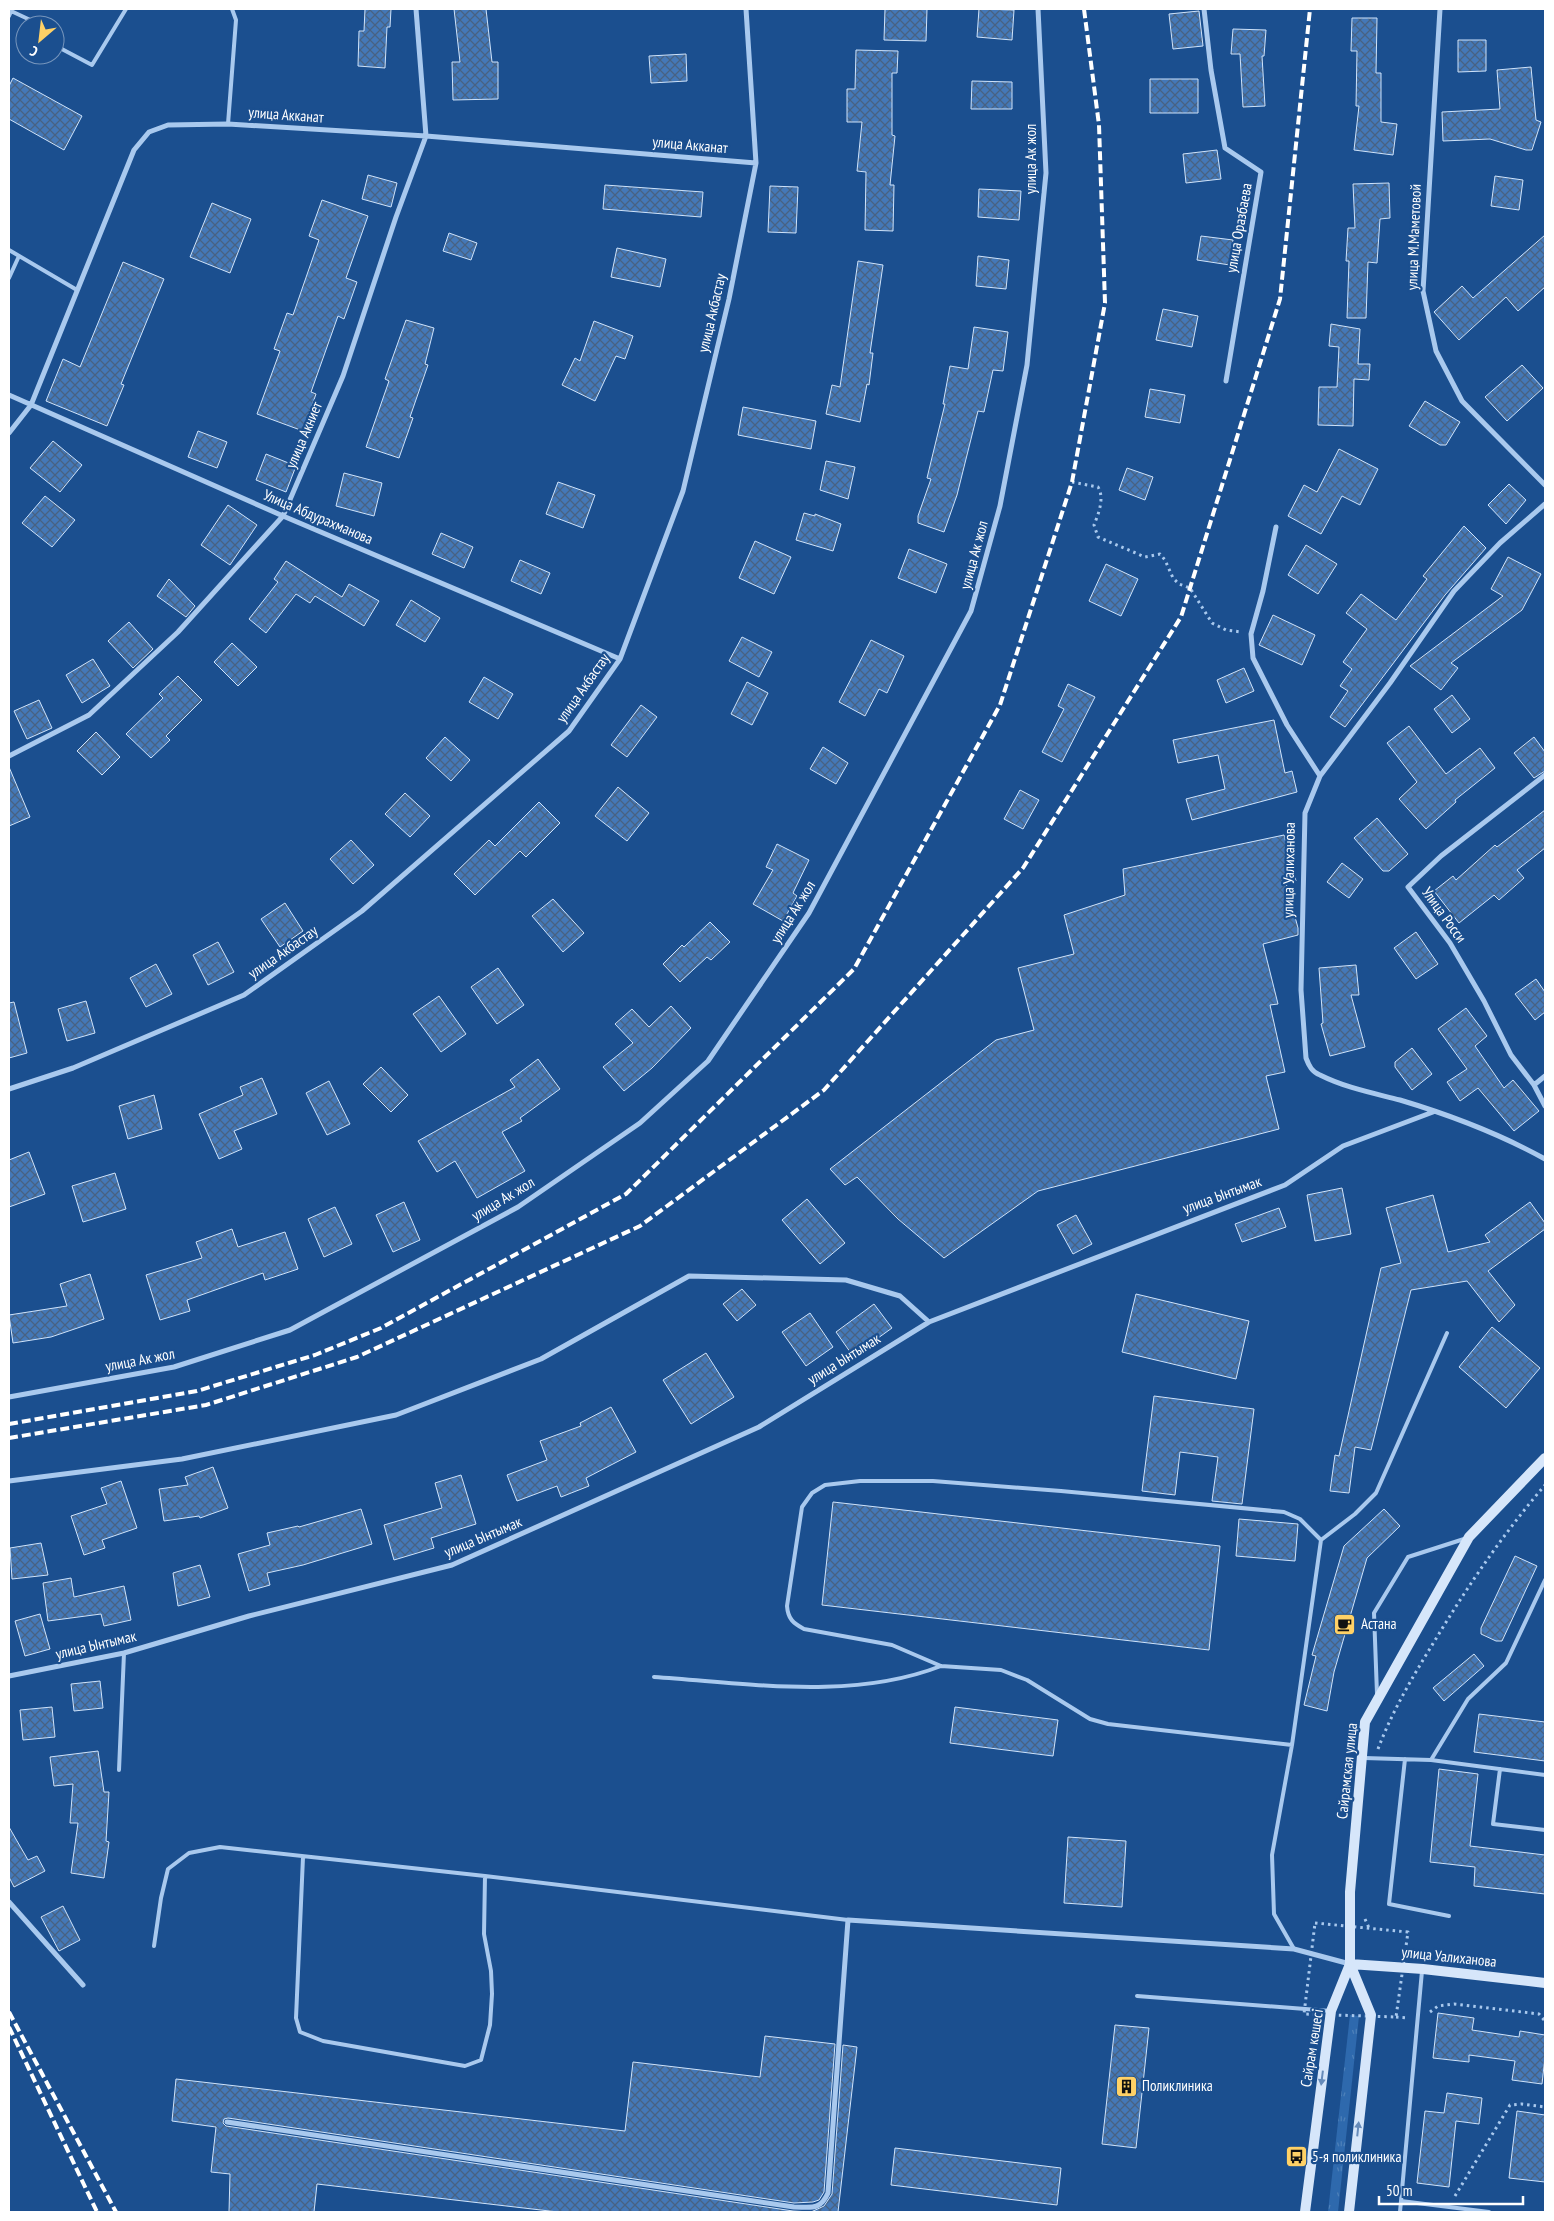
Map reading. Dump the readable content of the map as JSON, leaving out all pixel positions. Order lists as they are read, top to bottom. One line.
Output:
{"streets":{"main road":["улица Уалиханова","Сайрамская улица","Сайрам көшесі"],"street":["улица Акканат","улица Ак жол","улица Оразбаева","улица М.Маметовой","улица Акбастау","улица Акниет","Улица Абдурахманова","Улица Росси","улица Ынтымак"]},"crossings":[["улица Акканат","улица Акбастау"],["улица Акканат","улица Акниет"],["улица Акканат","Улица Абдурахманова"],["улица Акбастау","Улица Абдурахманова"],["улица Акниет","Улица Абдурахманова"],["улица Уалиханова","улица Ынтымак"],["улица Уалиханова","Сайрамская улица"],["улица Уалиханова","Сайрам көшесі"],["Сайрамская улица","Сайрам көшесі"]],"places":{"cafe":["Астана"],"building":["Поликлиника"],"bus stop":["5-я поликлиника"]},"scale_bar":"50 m","north":"bottom left"}
